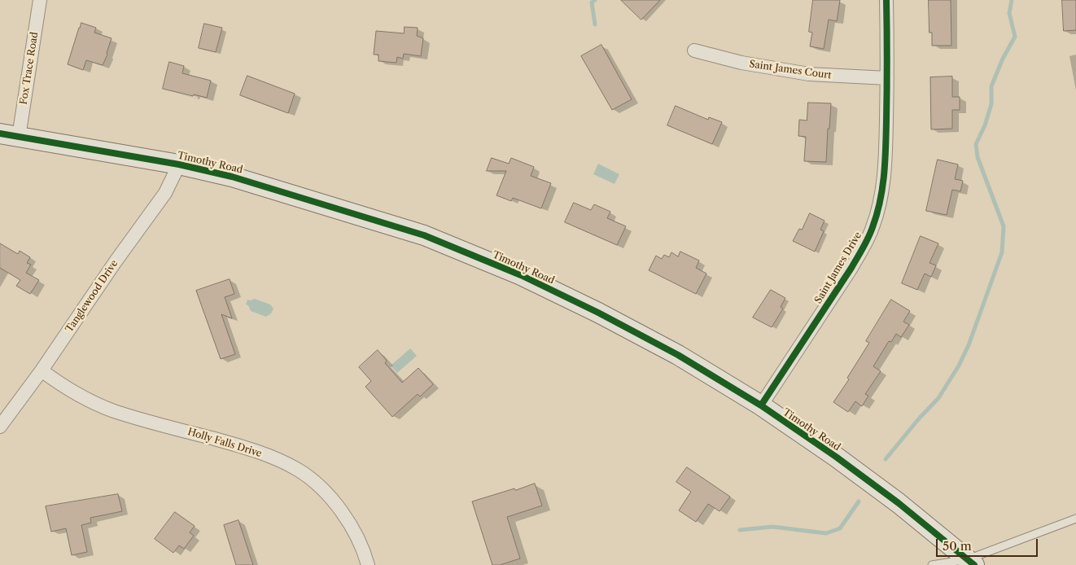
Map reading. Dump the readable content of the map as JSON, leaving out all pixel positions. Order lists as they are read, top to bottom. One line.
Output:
{"streets":{"main road":["Timothy Road"],"street":["Fox Trace Road","Saint James Court","Saint James Drive","Tanglewood Drive","Holly Falls Drive"]},"crossings":[["Fox Trace Road","Timothy Road"],["Saint James Court","Saint James Drive"],["Timothy Road","Saint James Drive"],["Timothy Road","Tanglewood Drive"],["Tanglewood Drive","Holly Falls Drive"]],"scale_bar":"50 m"}
